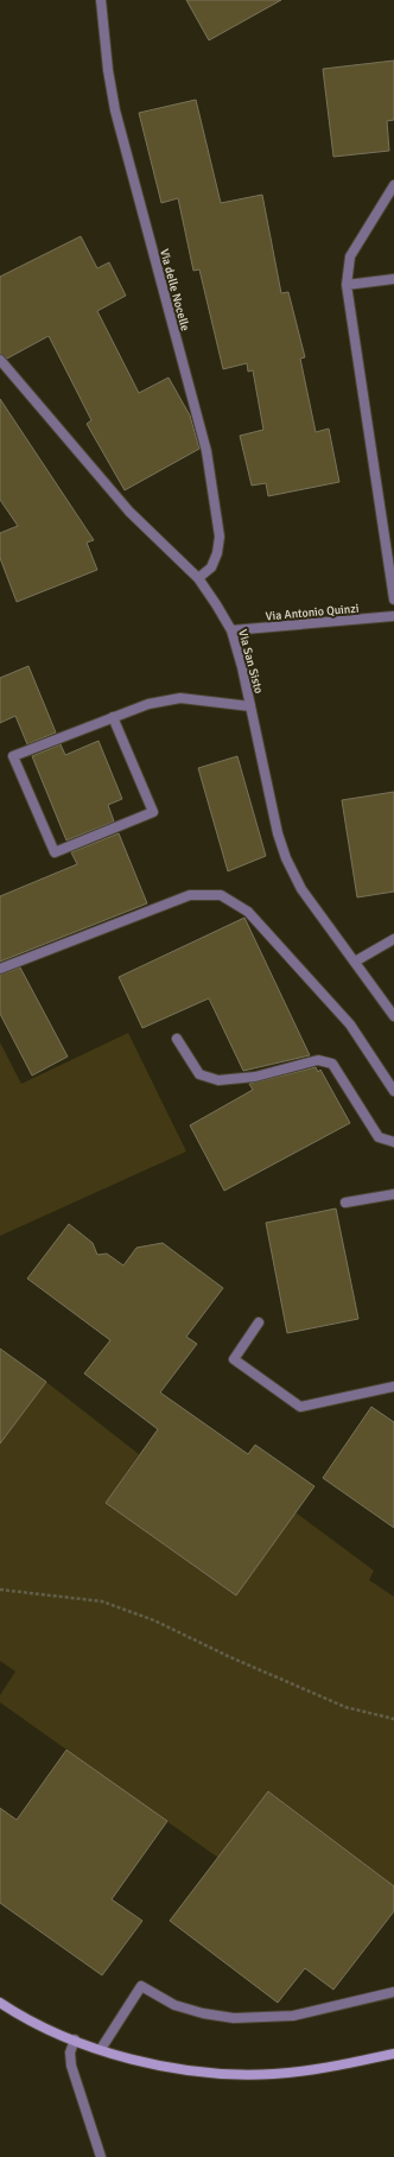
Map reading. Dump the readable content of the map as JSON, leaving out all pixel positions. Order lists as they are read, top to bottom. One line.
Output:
{"streets":{"street":["Via delle Nocelle","Via Antonio Quinzi","Via San Sisto"]},"crossings":[["Via delle Nocelle","Via San Sisto"],["Via Antonio Quinzi","Via San Sisto"]]}
